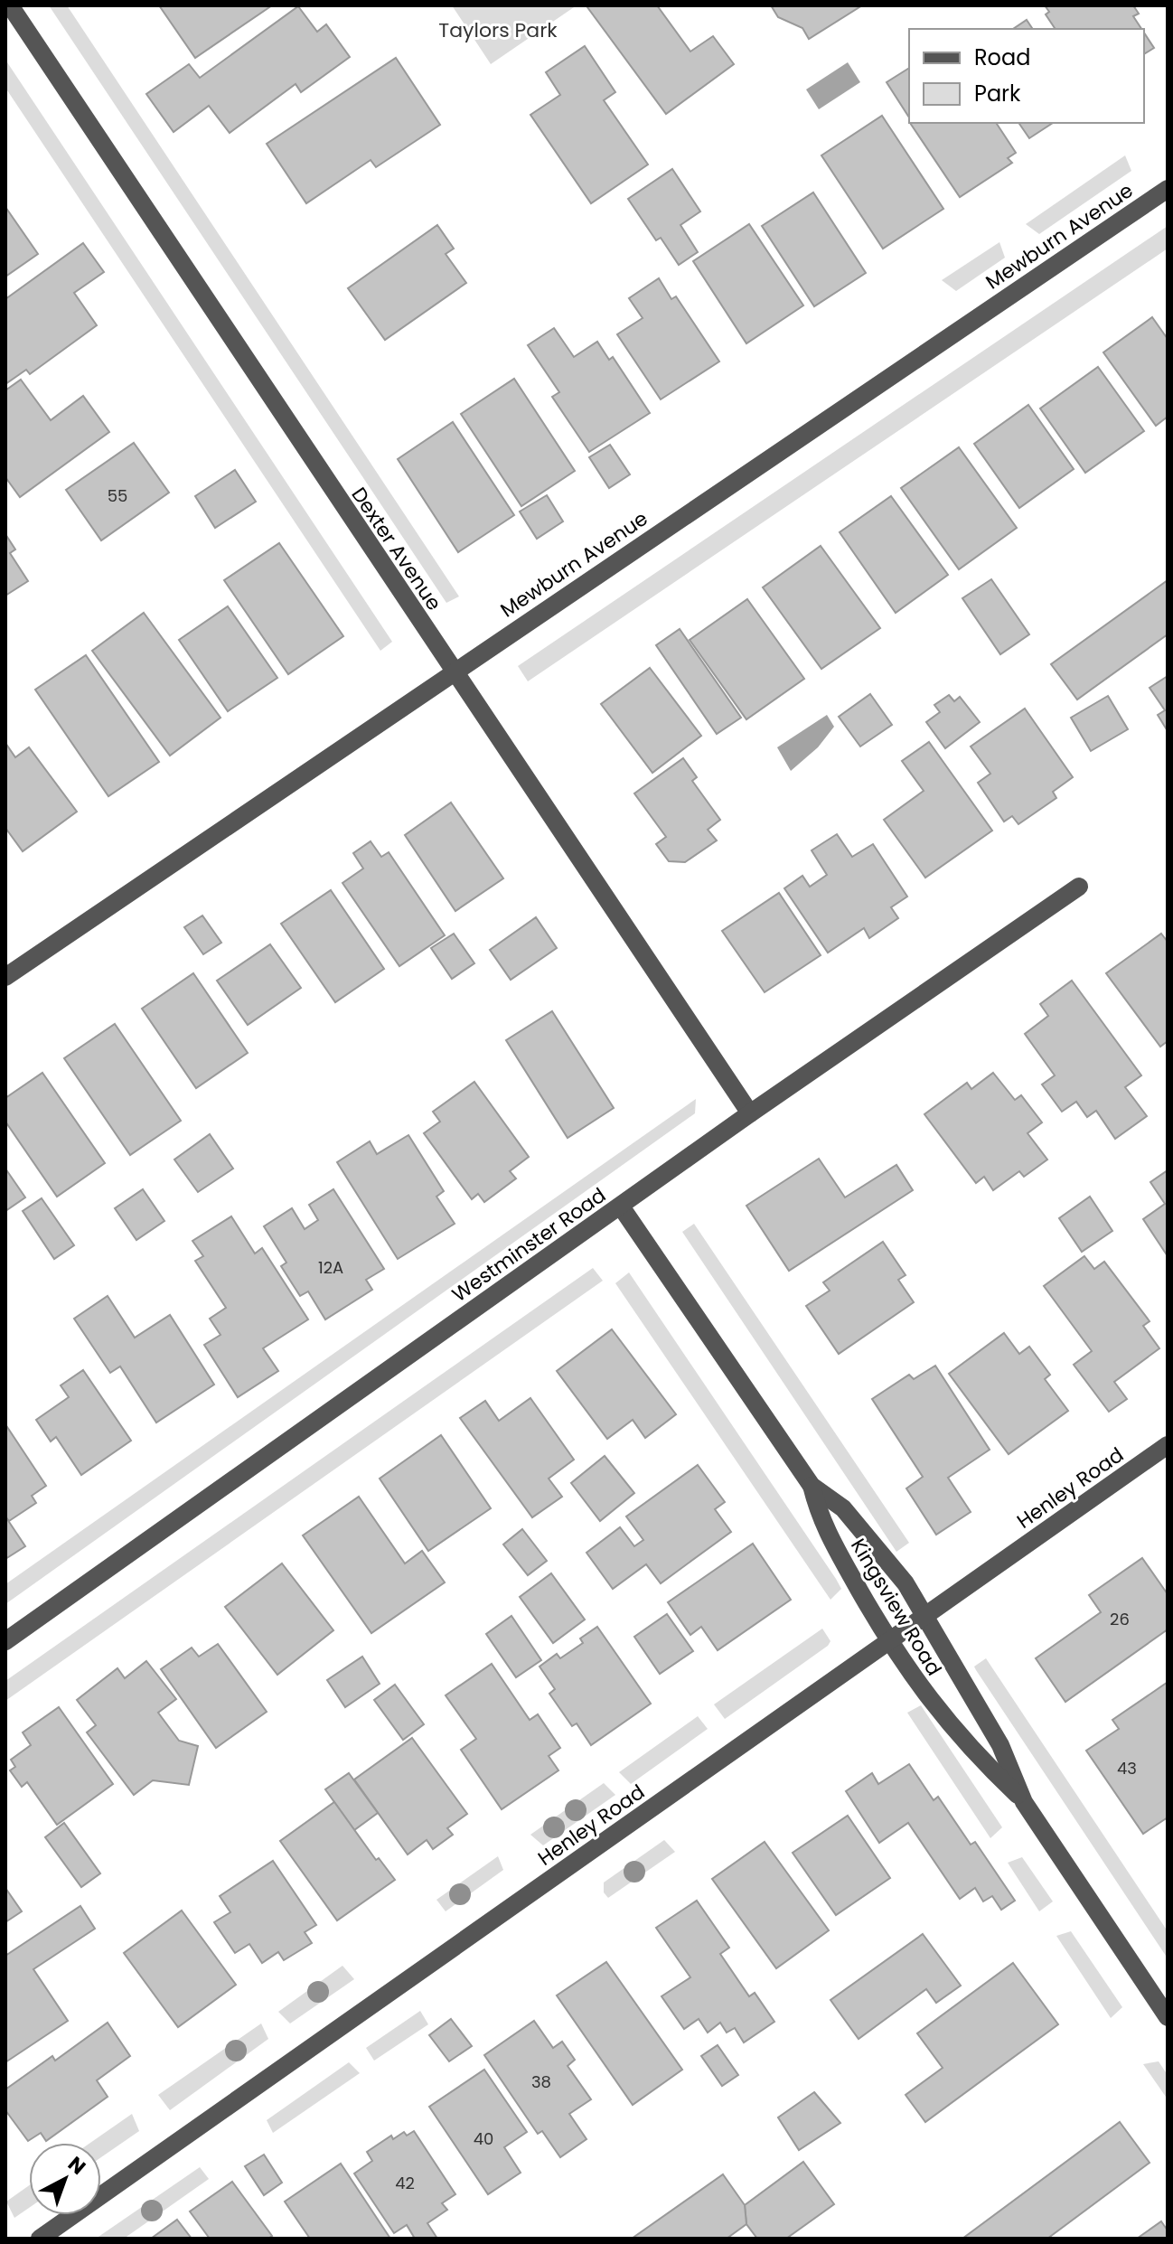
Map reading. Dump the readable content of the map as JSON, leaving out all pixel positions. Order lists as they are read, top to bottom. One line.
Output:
{"streets":{"street":["Mewburn Avenue","Dexter Avenue","Westminster Road","Henley Road","Kingsview Road"]},"crossings":[["Mewburn Avenue","Dexter Avenue"],["Dexter Avenue","Westminster Road"],["Westminster Road","Kingsview Road"],["Henley Road","Kingsview Road"]],"parks":["Taylors Park"],"house_numbers":["55","12A","26","43","38","40","42"],"legend":["Road","Park"],"north":"top right"}
